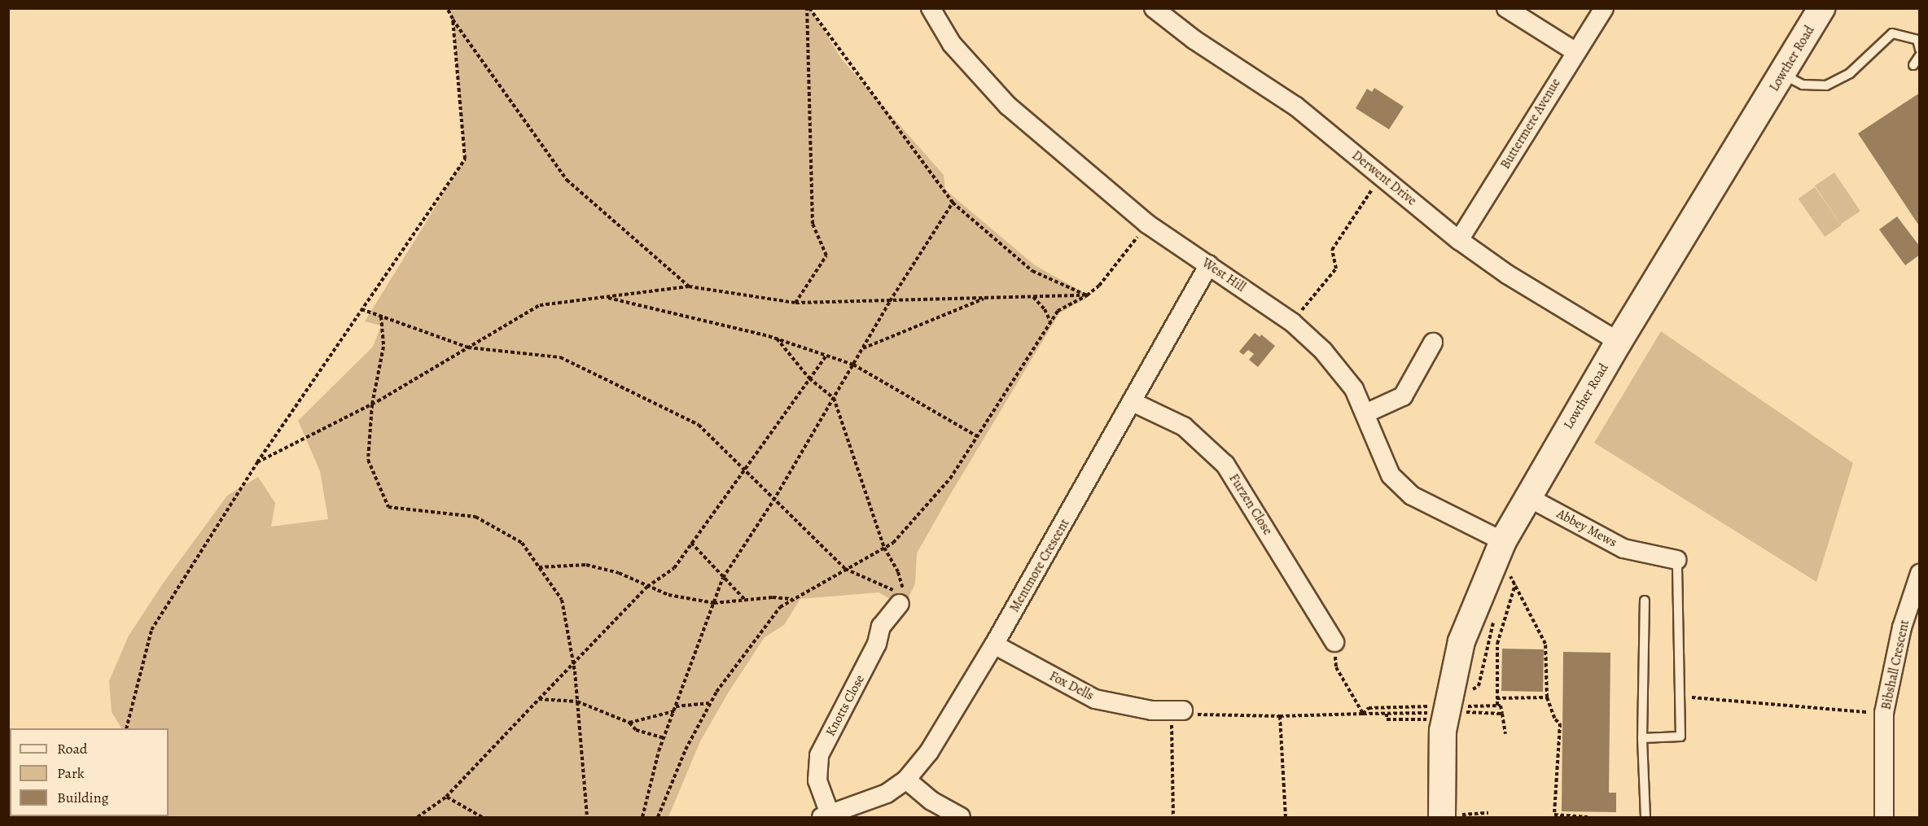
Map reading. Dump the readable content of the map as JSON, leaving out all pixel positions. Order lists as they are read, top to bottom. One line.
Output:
{"streets":{"street":["Lowther Road","Buttermere Avenue","Derwent Drive","West Hill","Furzen Close","Abbey Mews","Mentmore Crescent","Bibshall Crescent","Fox Dells","Knotts Close"]},"crossings":[["Lowther Road","Derwent Drive"],["Lowther Road","West Hill"],["Lowther Road","Abbey Mews"],["Buttermere Avenue","Derwent Drive"],["West Hill","Mentmore Crescent"],["Furzen Close","Mentmore Crescent"],["Mentmore Crescent","Fox Dells"],["Mentmore Crescent","Knotts Close"]],"legend":["Road","Park","Building"]}
